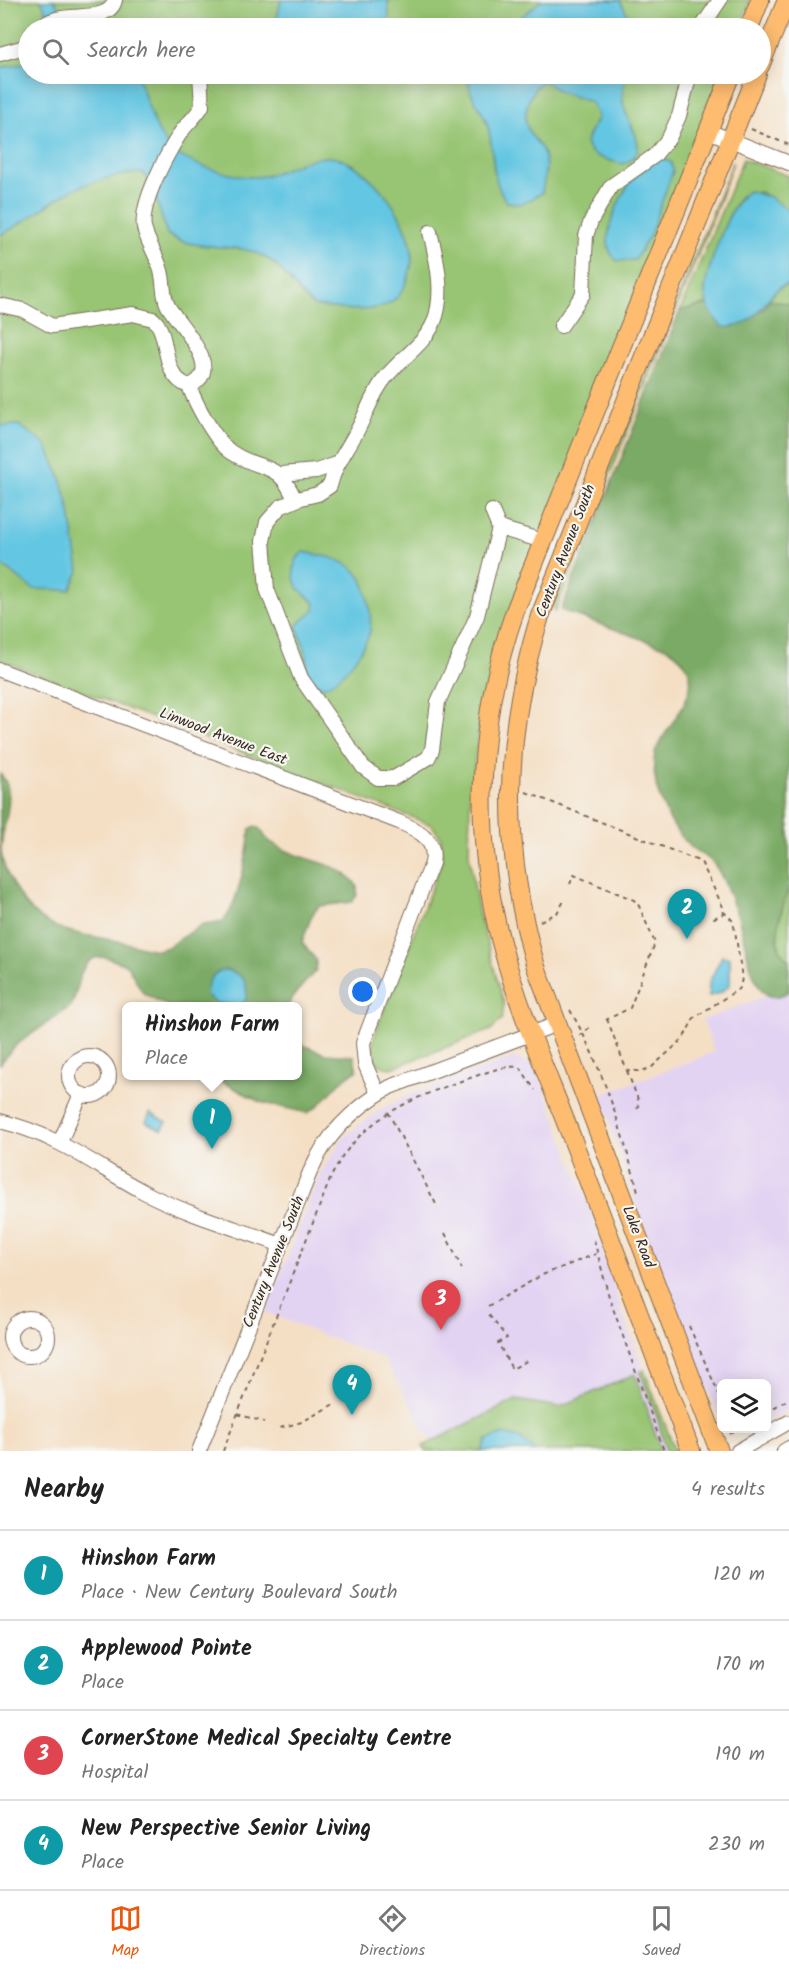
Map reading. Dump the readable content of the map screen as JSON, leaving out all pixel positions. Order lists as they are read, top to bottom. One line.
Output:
{"streets":{"main road":["Century Avenue South","Lake Road"],"street":["Linwood Avenue East"]},"crossings":[["Century Avenue South","Linwood Avenue East"],["Century Avenue South","Lake Road"]],"page":{"search":"Search here","pins":["2","1","3","4"],"popup":["Hinshon Farm","Place"],"heading":["Nearby","4 results"],"list":[{"mark":"1","name":"Hinshon Farm","note":"Place · New Century Boulevard South","value":"120 m"},{"mark":"2","name":"Applewood Pointe","note":"Place","value":"170 m"},{"mark":"3","name":"CornerStone Medical Specialty Centre","note":"Hospital","value":"190 m"},{"mark":"4","name":"New Perspective Senior Living","note":"Place","value":"230 m"}],"nav":["Map","Directions","Saved"]}}
